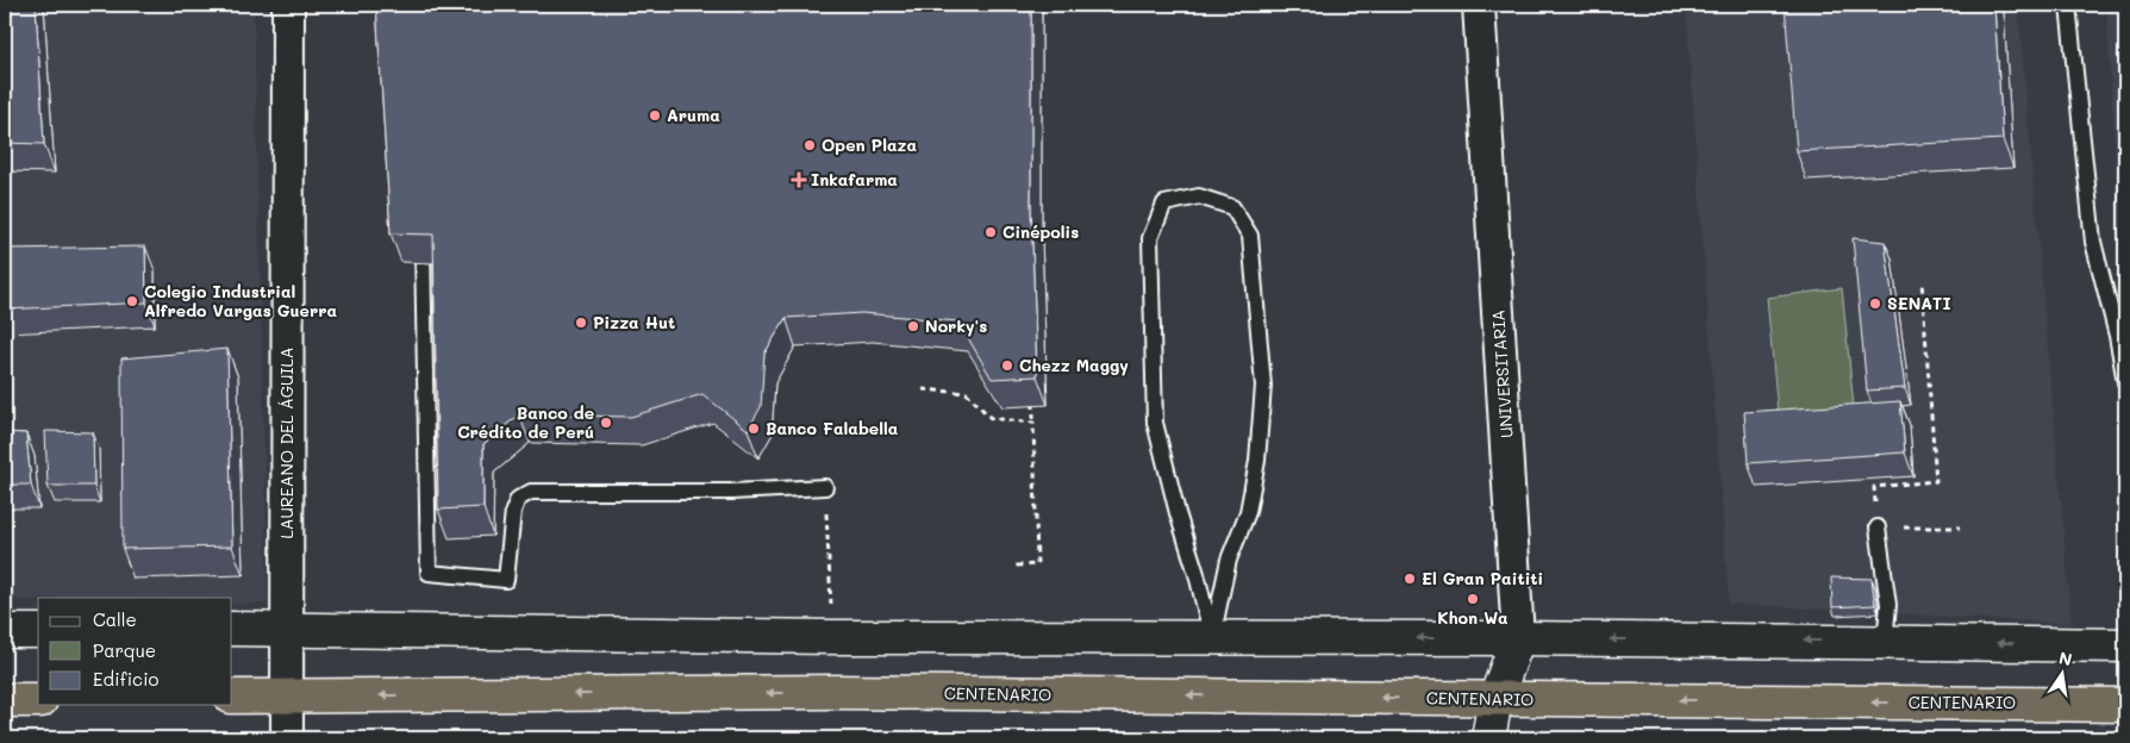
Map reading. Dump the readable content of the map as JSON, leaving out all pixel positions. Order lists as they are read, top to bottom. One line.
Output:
{"streets":{"highway":["CENTENARIO"],"street":["UNIVERSITARIA","LAUREANO DEL ÁGUILA"]},"crossings":[["UNIVERSITARIA","CENTENARIO"],["LAUREANO DEL ÁGUILA","CENTENARIO"]],"one_way":["CENTENARIO"],"places":{"other":["Aruma","Open Plaza","Cinépolis","Colegio Industrial Alfredo Vargas Guerra","SENATI","Pizza Hut","Norky's","Chezz Maggy","Banco de Crédito de Perú","Banco Falabella","El Gran Paititi","Khon Wa"],"health":["Inkafarma"]},"legend":["Calle","Parque","Edificio"],"north":"top"}
